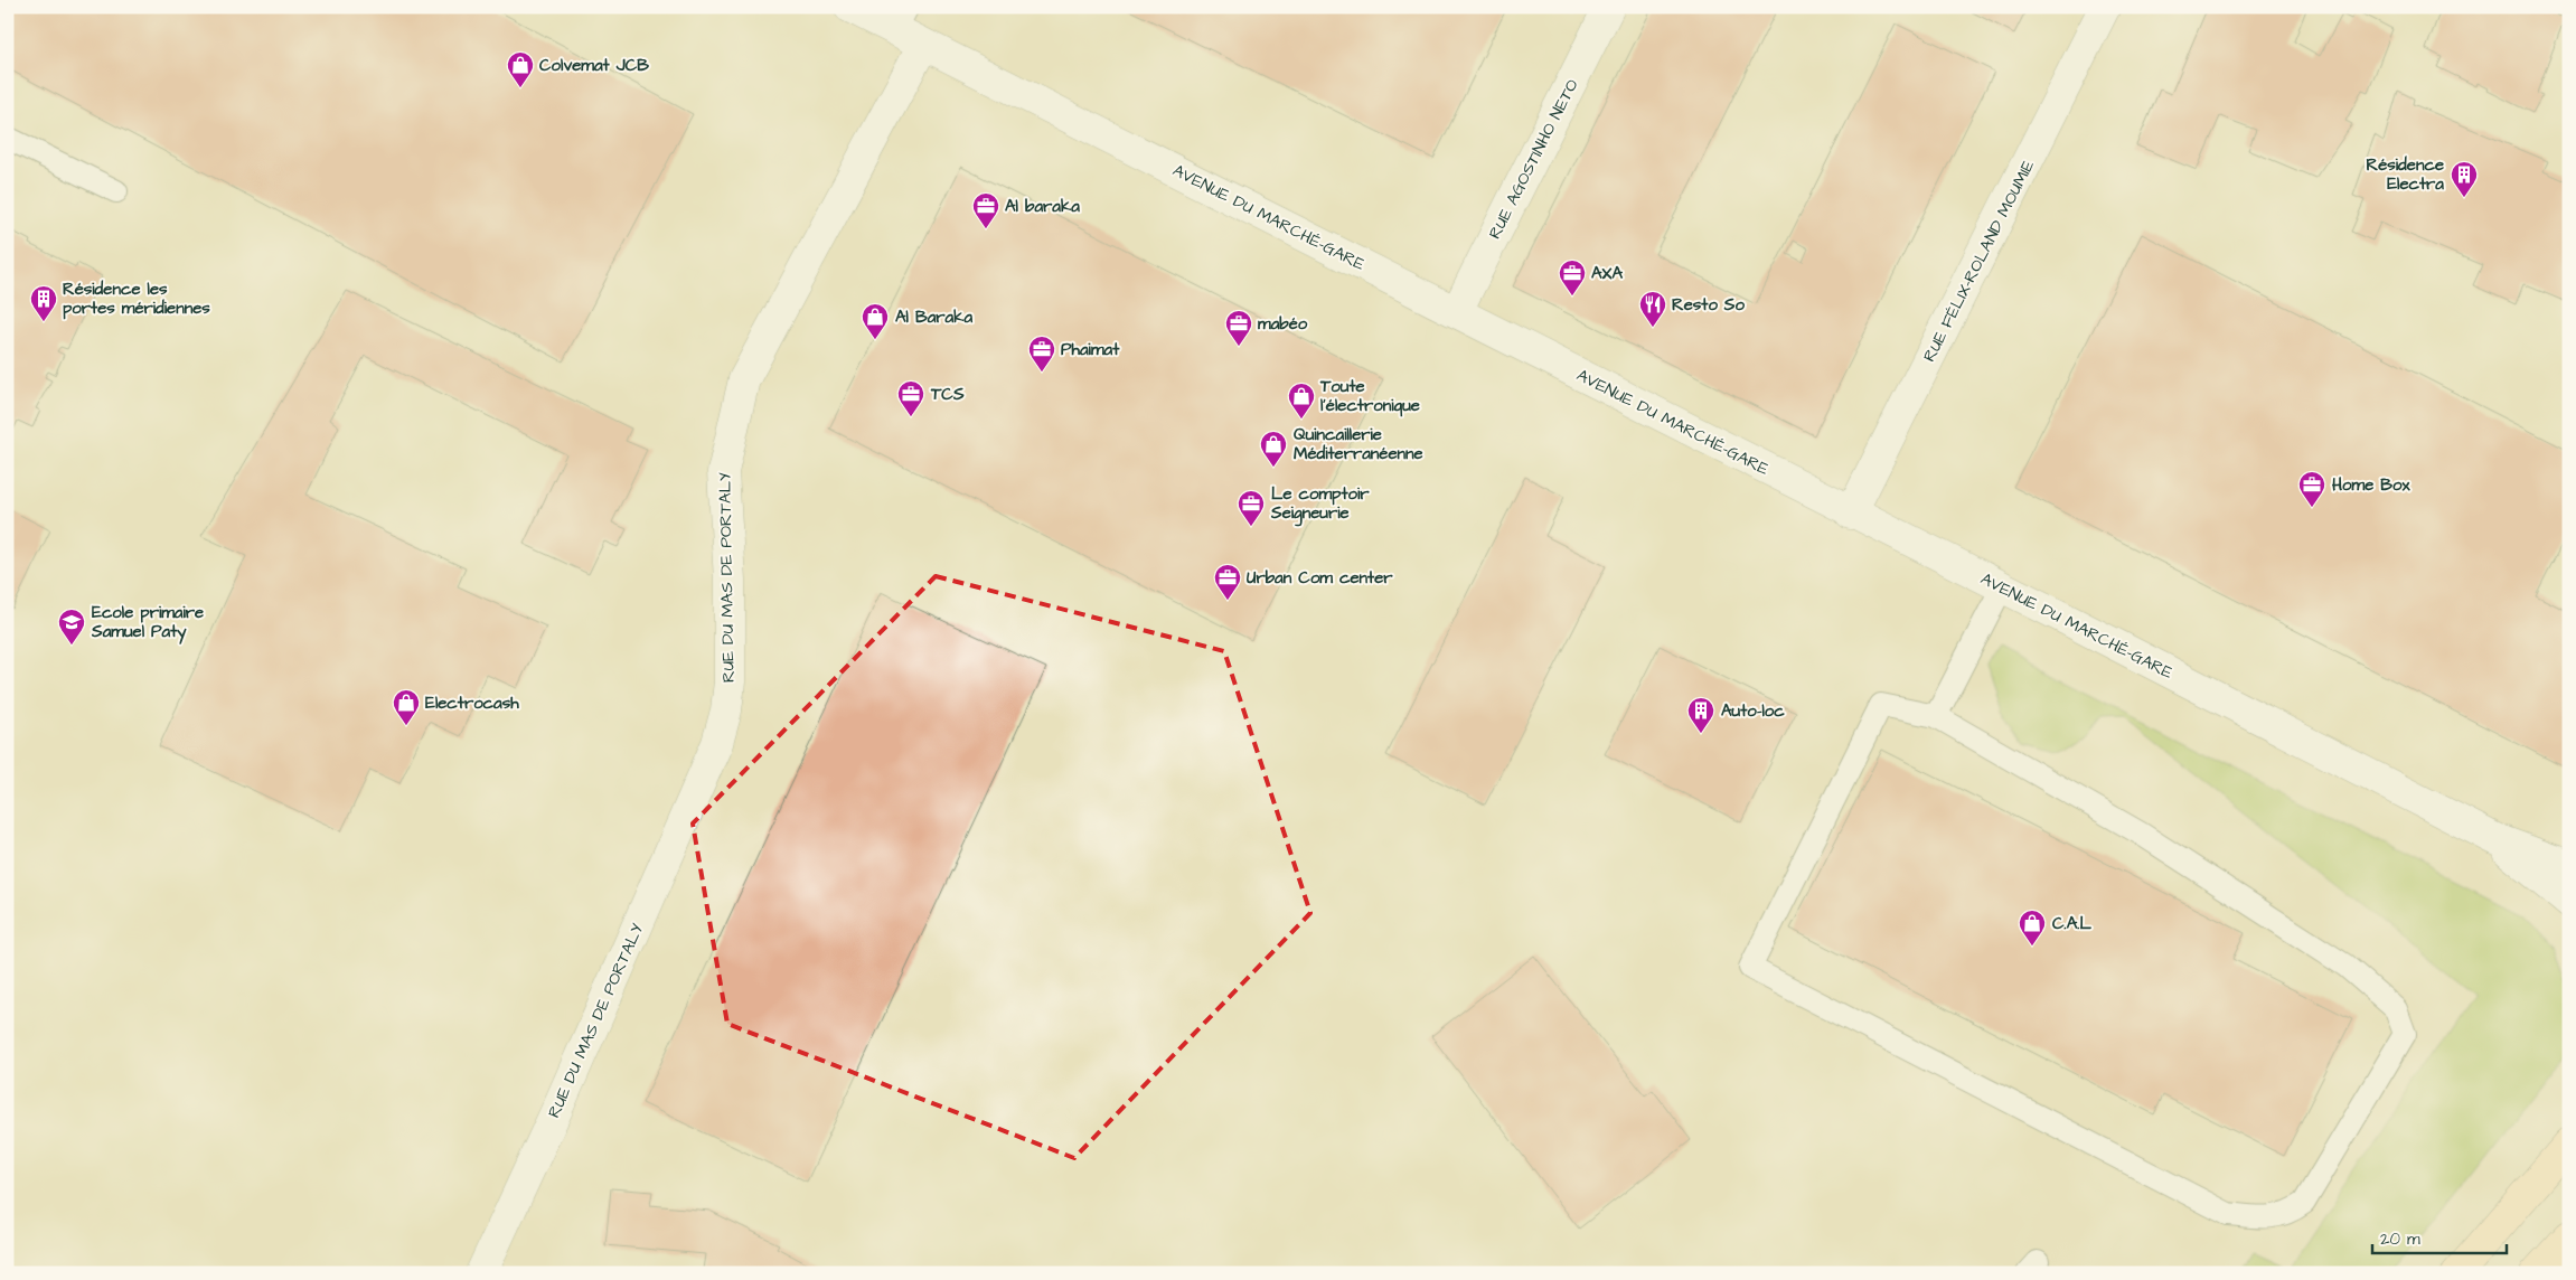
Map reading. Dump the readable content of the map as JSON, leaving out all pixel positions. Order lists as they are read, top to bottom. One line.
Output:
{"streets":{"street":["RUE AGOSTINHO NETO","AVENUE DU MARCHÉ-GARE","RUE FÉLIX-ROLAND MOUMIE","RUE DU MAS DE PORTALY"]},"crossings":[["RUE AGOSTINHO NETO","AVENUE DU MARCHÉ-GARE"],["AVENUE DU MARCHÉ-GARE","RUE FÉLIX-ROLAND MOUMIE"],["AVENUE DU MARCHÉ-GARE","RUE DU MAS DE PORTALY"]],"places":{"shop":["Colvemat JCB","Al Baraka","Toute l'électronique","Quincaillerie Méditerranéenne","Electrocash","C.A.L"],"building":["Résidence Electra","Résidence les portes méridiennes","Auto-loc"],"office":["Al baraka","AXA","mabéo","Phaimat","TCS","Home Box","Le comptoir Seigneurie","Urban Com center"],"restaurant":["Resto So"],"school or university":["Ecole primaire Samuel Paty"]},"scale_bar":"20 m"}
